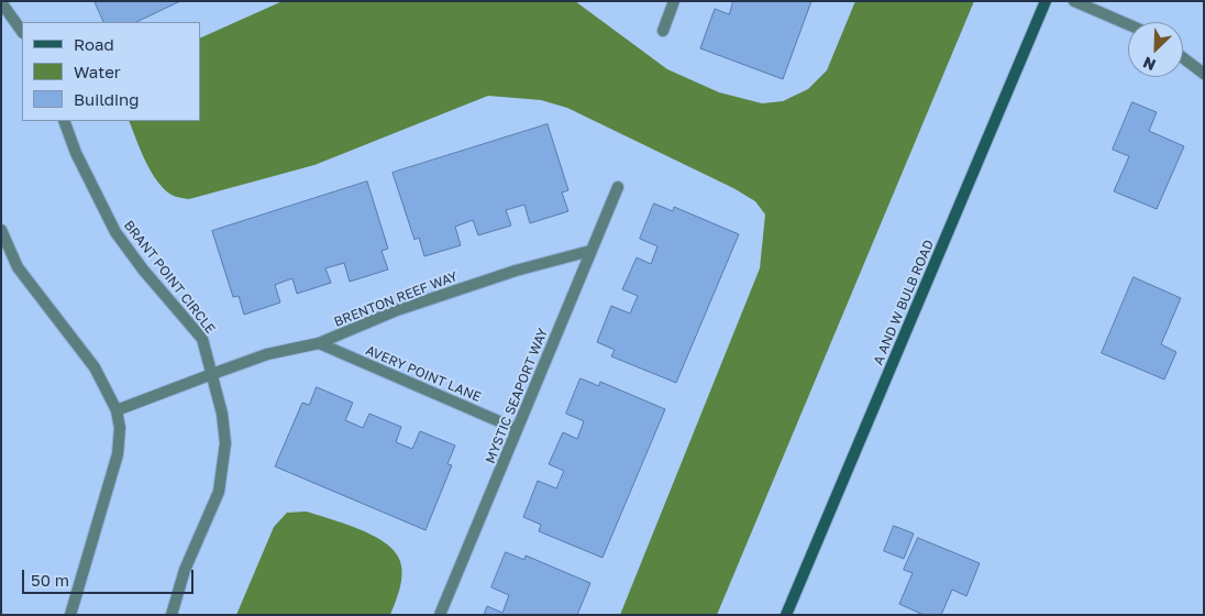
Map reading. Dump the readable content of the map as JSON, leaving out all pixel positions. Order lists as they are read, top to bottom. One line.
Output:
{"streets":{"street":["BRANT POINT CIRCLE","BRENTON REEF WAY","A AND W BULB ROAD","AVERY POINT LANE","MYSTIC SEAPORT WAY"]},"crossings":[["BRANT POINT CIRCLE","BRENTON REEF WAY"],["BRENTON REEF WAY","AVERY POINT LANE"],["BRENTON REEF WAY","MYSTIC SEAPORT WAY"],["AVERY POINT LANE","MYSTIC SEAPORT WAY"]],"legend":["Road","Water","Building"],"scale_bar":"50 m","north":"bottom left"}
